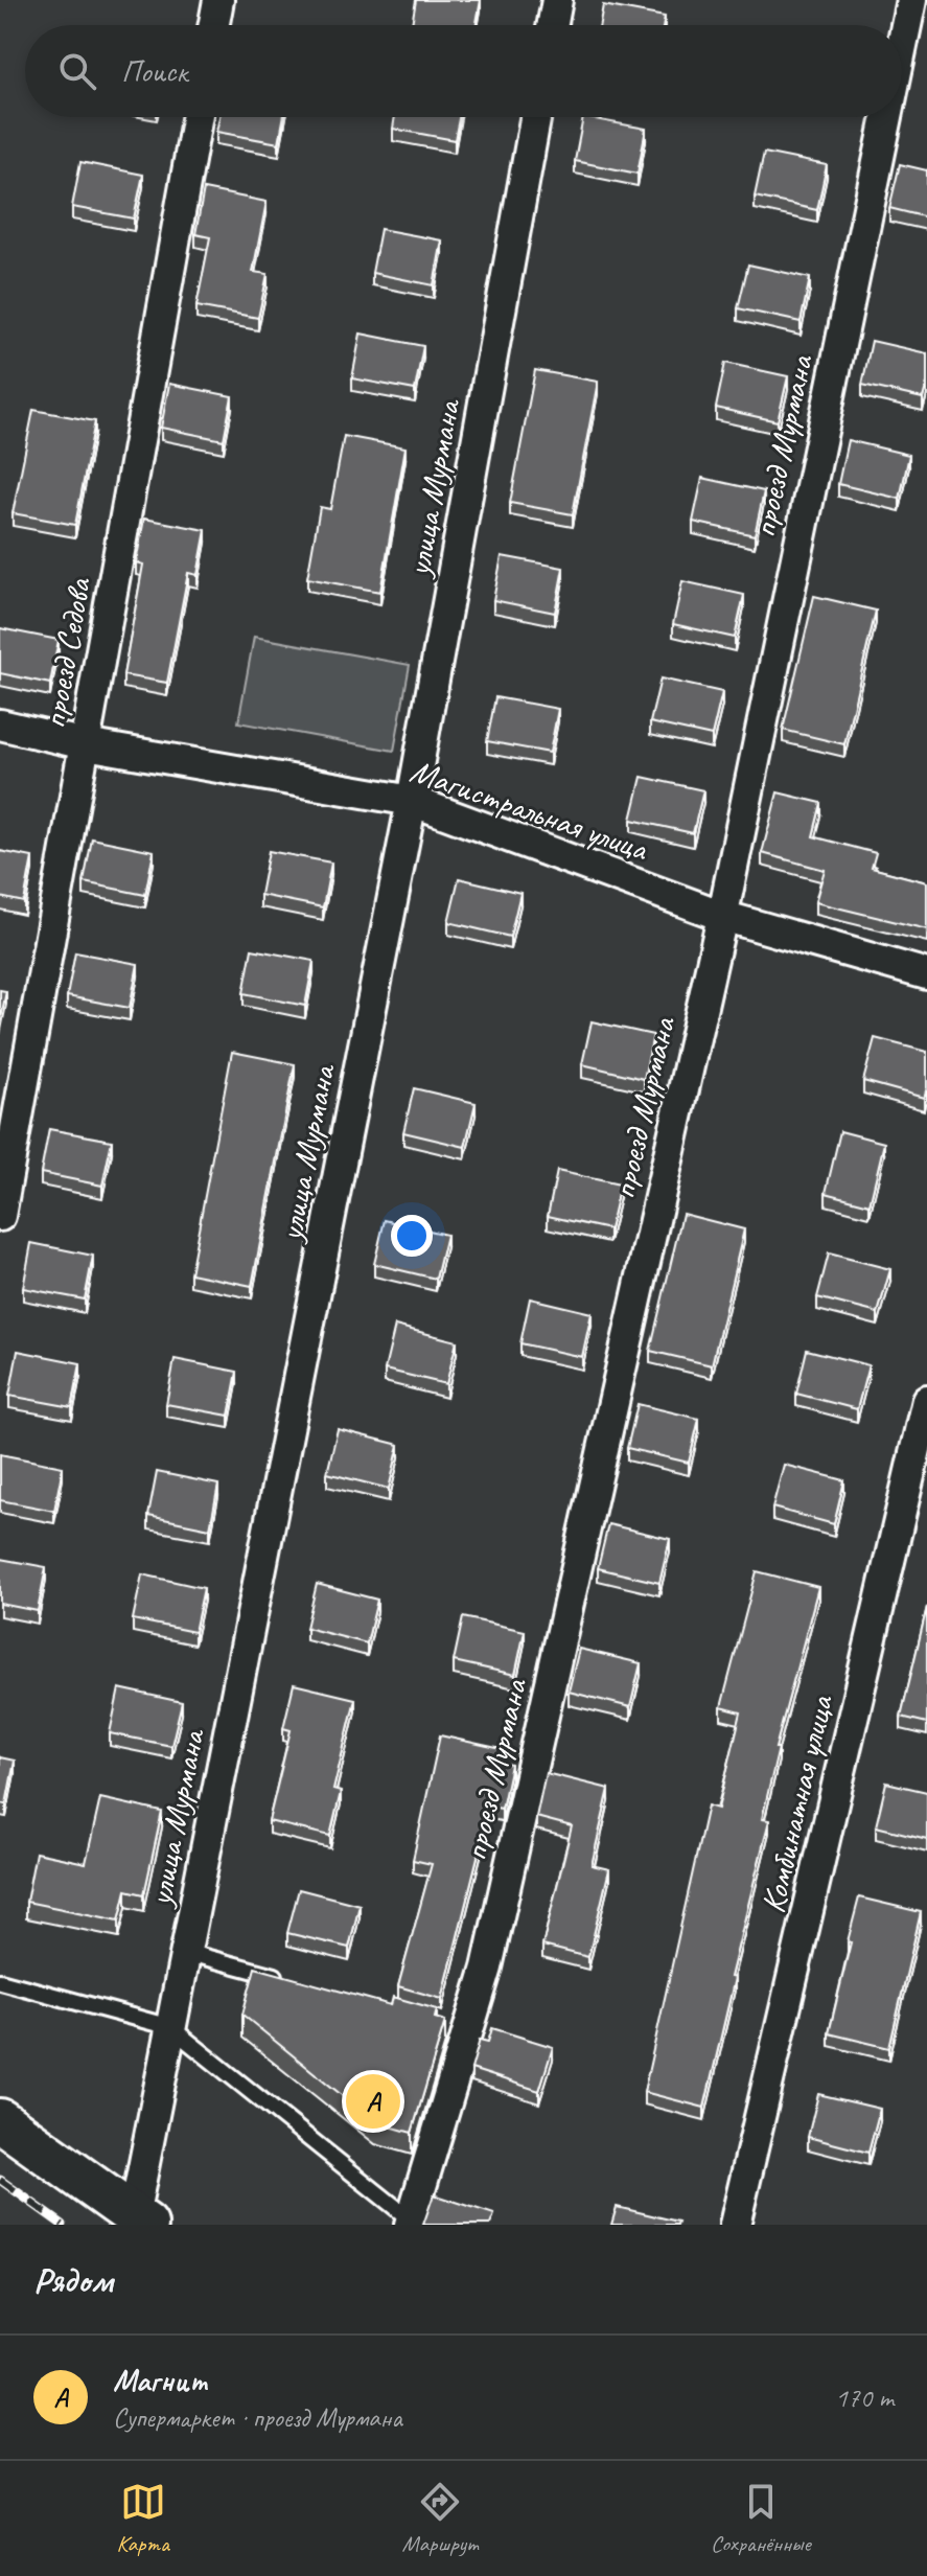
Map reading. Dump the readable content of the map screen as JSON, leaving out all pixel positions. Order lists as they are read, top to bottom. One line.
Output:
{"streets":{"street":["проезд Мурмана","улица Мурмана","проезд Седова","Магистральная улица","Комбинатная улица"]},"crossings":[["проезд Мурмана","Магистральная улица"],["улица Мурмана","Магистральная улица"],["проезд Седова","Магистральная улица"]],"page":{"search":"Поиск","pins":"A","heading":"Рядом","list":[{"mark":"A","name":"Магнит","note":"Супермаркет · проезд Мурмана","value":"170 m"}],"nav":["Карта","Маршрут","Сохранённые"]}}
